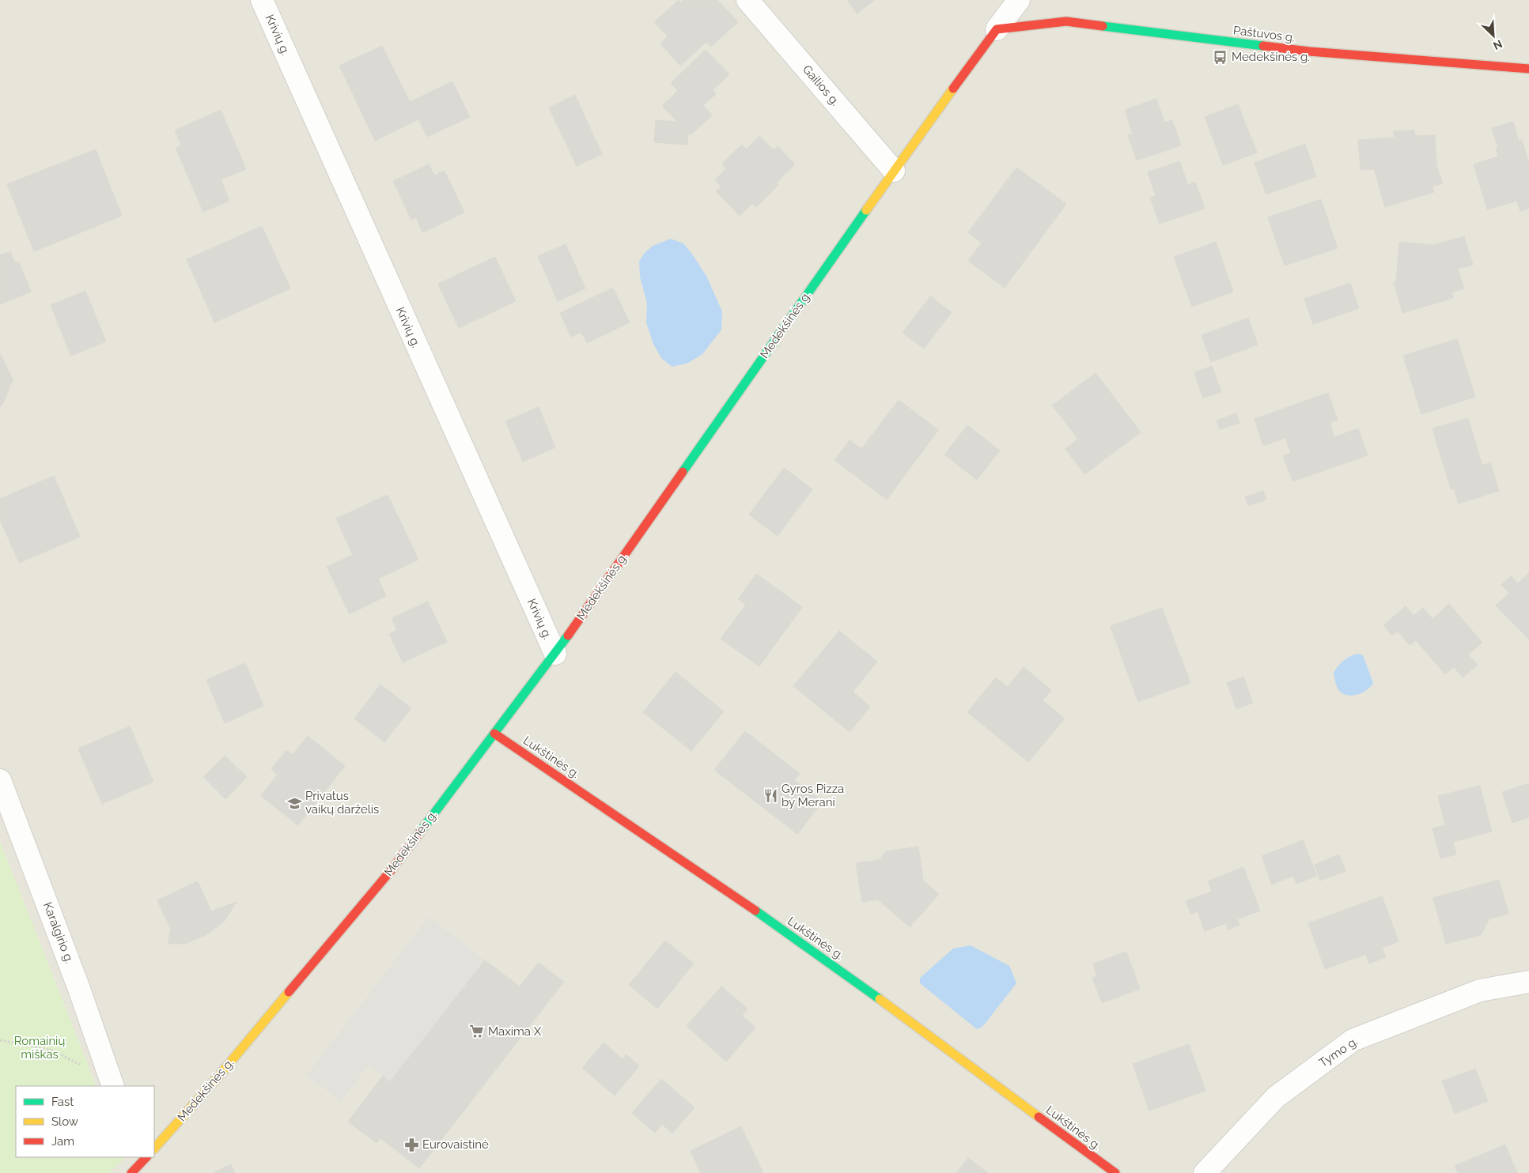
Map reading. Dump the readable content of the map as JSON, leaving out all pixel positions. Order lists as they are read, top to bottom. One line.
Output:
{"streets":{"street":["Paštuvos g.","Krivių g.","Gailios g.","Medekšinės g.","Lukštinės g.","Karalgirio g.","Tymo g."]},"crossings":[["Paštuvos g.","Medekšinės g."],["Krivių g.","Medekšinės g."],["Gailios g.","Medekšinės g."],["Medekšinės g.","Lukštinės g."]],"parks":["Romainių miškas"],"places":{"bus stop":["Medekšinės g."],"restaurant":["Gyros Pizza by Merani"],"school or university":["Privatus vaikų darželis"],"supermarket":["Maxima X"],"pharmacy":["Eurovaistinė"]},"legend":["Fast","Slow","Jam"],"north":"bottom right"}
